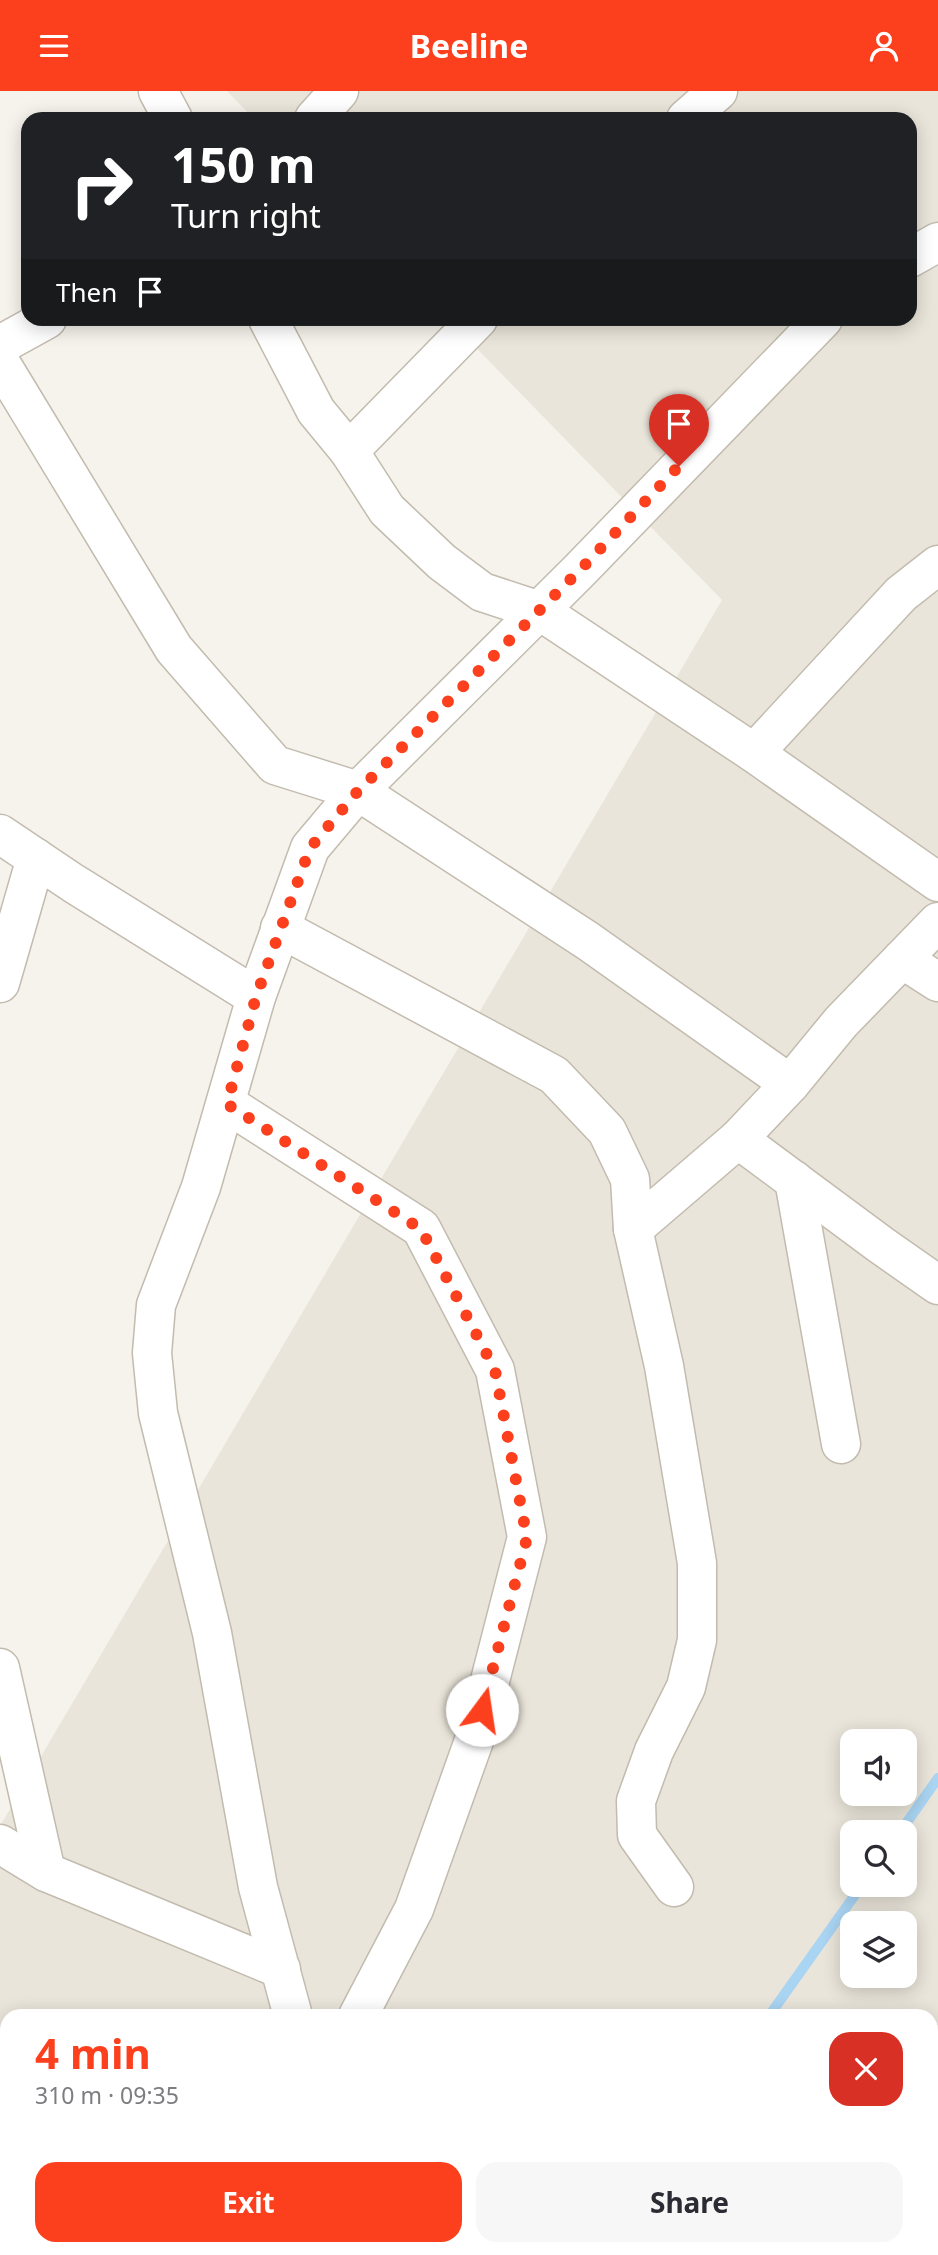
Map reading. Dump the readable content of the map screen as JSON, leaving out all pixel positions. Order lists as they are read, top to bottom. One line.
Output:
{"page":{"header":"Beeline","turn":["150 m","Turn right"],"then":"Then","heading":["4 min","310 m · 09:35"],"buttons":["Exit","Share"]}}
